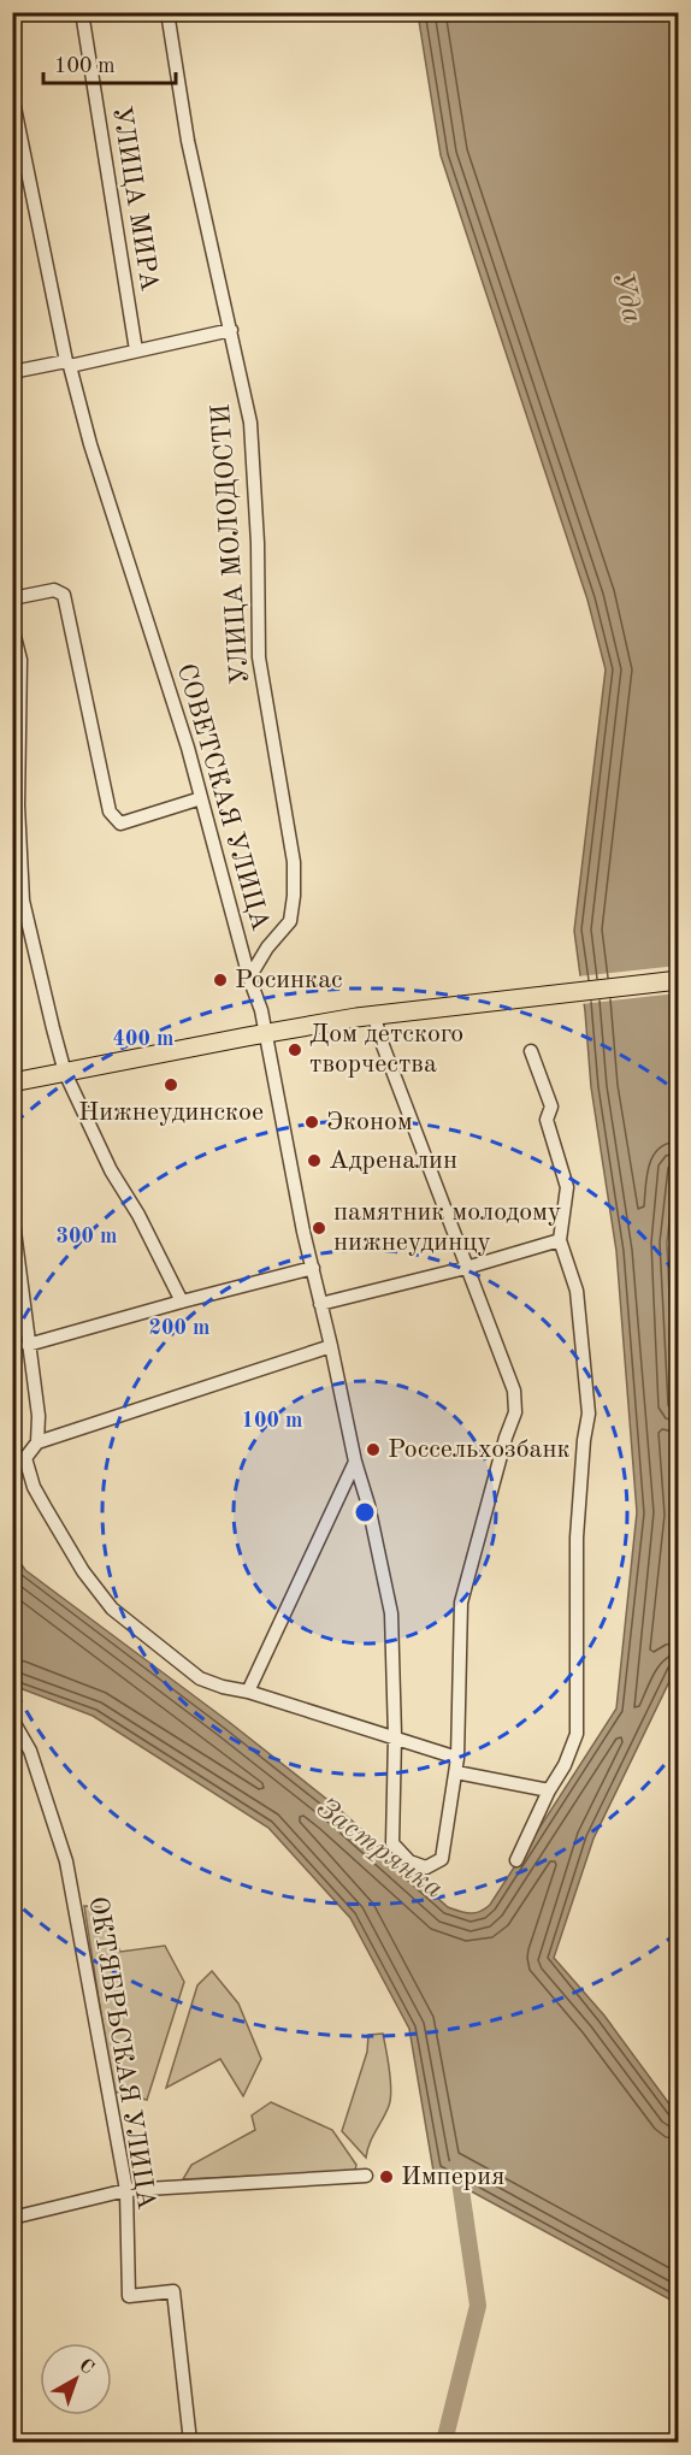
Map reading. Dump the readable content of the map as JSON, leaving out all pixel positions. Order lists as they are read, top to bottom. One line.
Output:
{"streets":{"street":["УЛИЦА МИРА","УЛИЦА МОЛОДОСТИ","СОВЕТСКАЯ УЛИЦА","ОКТЯБРЬСКАЯ УЛИЦА"]},"crossings":[["УЛИЦА МОЛОДОСТИ","СОВЕТСКАЯ УЛИЦА"]],"water":["Уда","Застрянка"],"places":["Росинкас","Дом детского творчества","Нижнеудинское","Эконом","Адреналин","памятник молодому нижнеудинцу","Россельхозбанк","Империя"],"scale_bar":"100 m","north":"top right","rings":["400 m","300 m","200 m","100 m"]}
